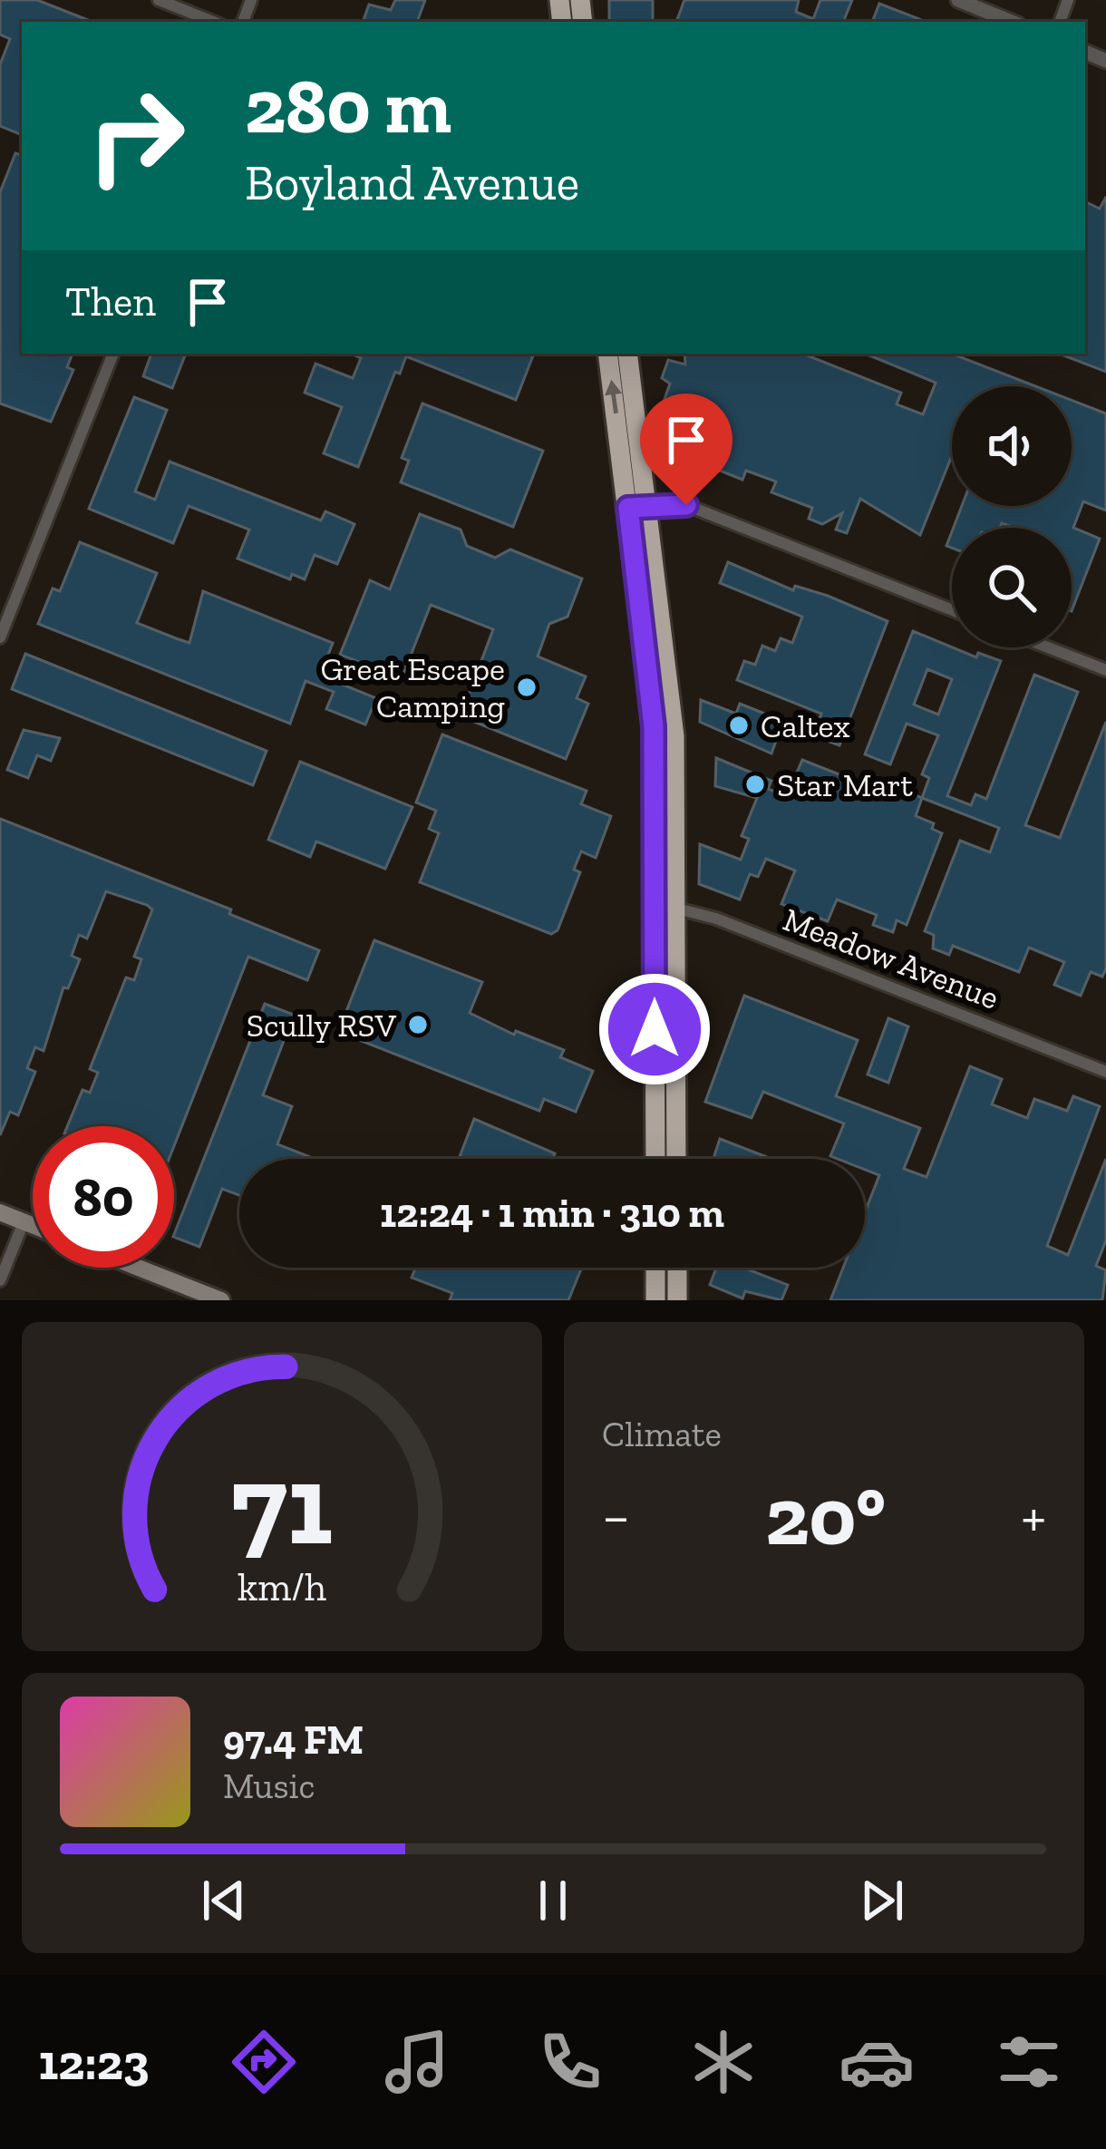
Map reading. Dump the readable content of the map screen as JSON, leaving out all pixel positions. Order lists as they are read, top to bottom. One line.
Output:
{"streets":{"street":["Meadow Avenue"]},"places":["Great Escape Camping","Caltex","Star Mart","Scully RSV"],"page":{"turn":["280 m","Boyland Avenue"],"then":"Then","limit":"80","trip":"12:24 · 1 min · 310 m","tile":"Climate","heat":["−","20°","+"],"song":["97.4 FM","Music"],"tabs":"12:23","gauge":["71","km/h"]}}
